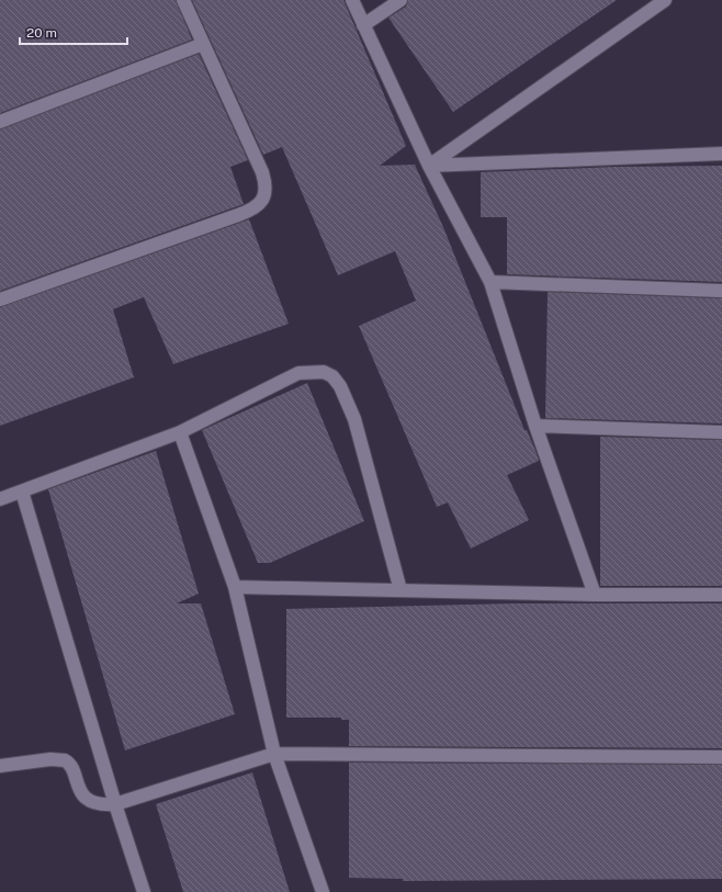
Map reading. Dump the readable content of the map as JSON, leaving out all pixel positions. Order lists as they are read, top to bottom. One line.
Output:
{"scale_bar":"20 m"}
